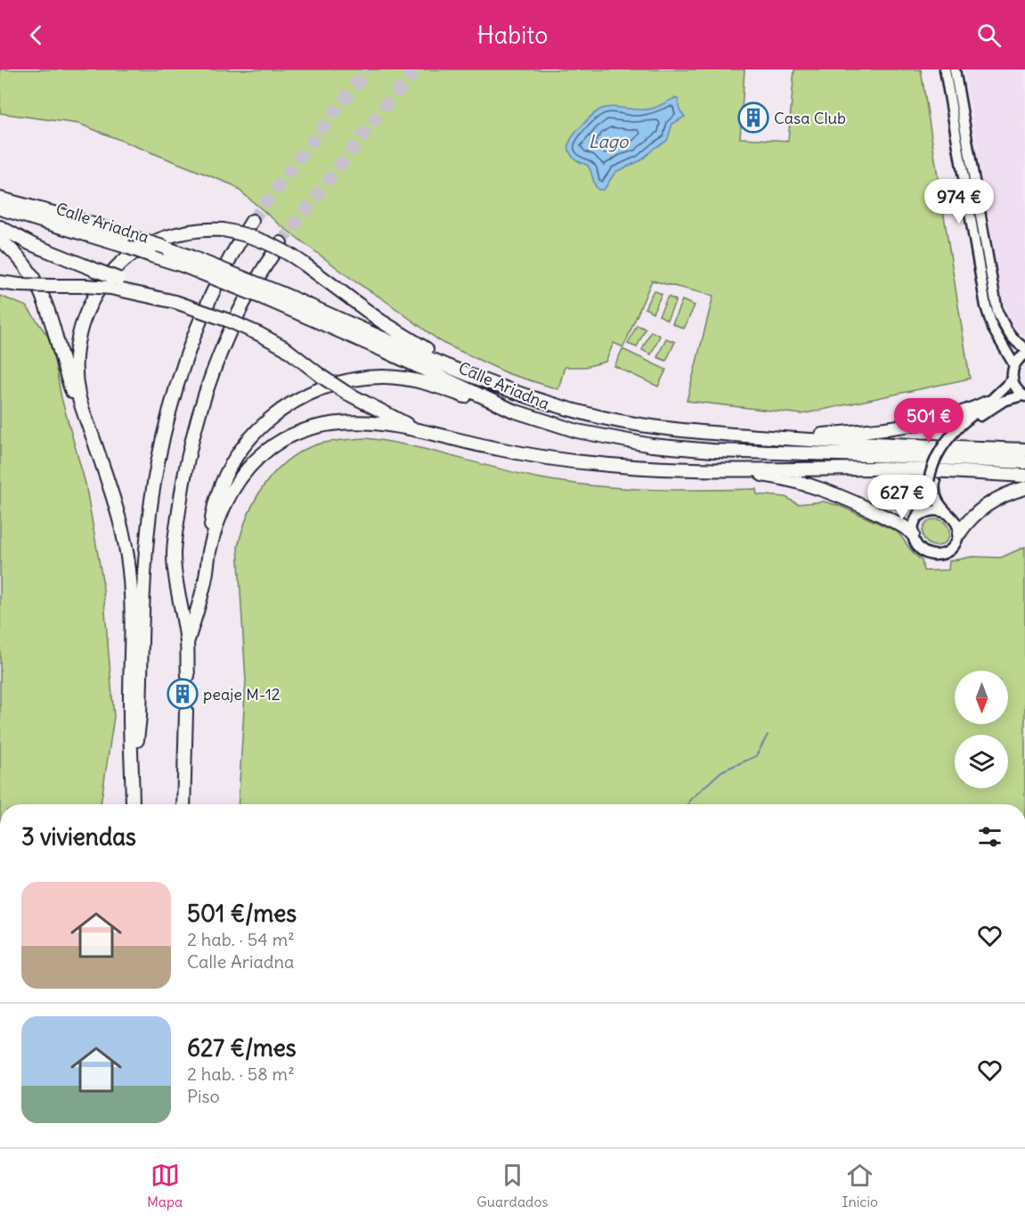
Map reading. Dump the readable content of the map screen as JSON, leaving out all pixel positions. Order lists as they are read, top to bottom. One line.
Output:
{"streets":{"highway":["Calle Ariadna"]},"water":["Lago"],"places":{"building":["Casa Club","peaje M-12"]},"north":"bottom","page":{"header":"Habito","price":["974 €","501 €","627 €"],"heading":"3 viviendas","list":[{"name":"501 €/mes","note":"2 hab. · 54 m² · Calle Ariadna"},{"name":"627 €/mes","note":"2 hab. · 58 m² · Piso"}],"tabs":["Mapa","Guardados","Inicio"]}}
